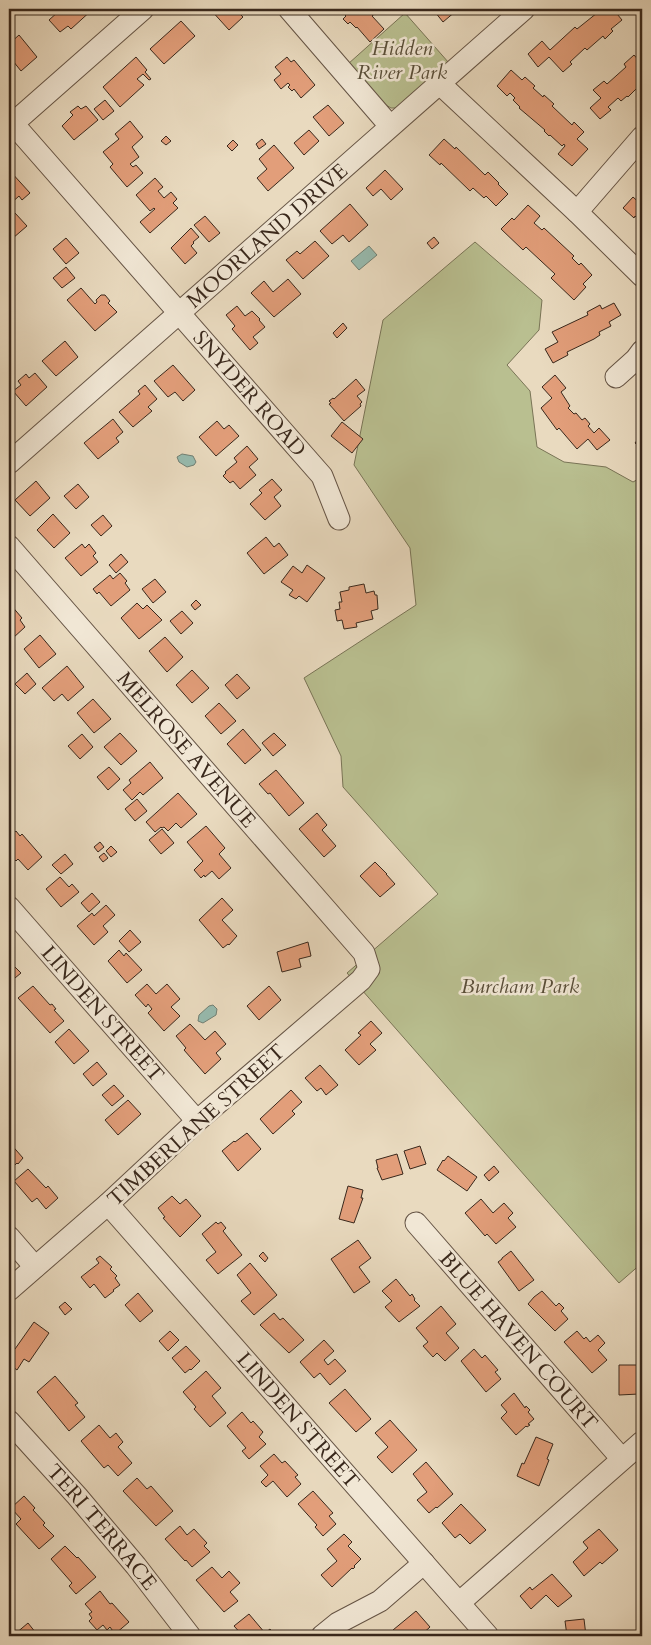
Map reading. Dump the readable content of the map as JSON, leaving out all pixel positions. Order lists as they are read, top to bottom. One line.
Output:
{"streets":{"street":["MOORLAND DRIVE","SNYDER ROAD","MELROSE AVENUE","LINDEN STREET","TIMBERLANE STREET","BLUE HAVEN COURT","TERI TERRACE"]},"crossings":[["MOORLAND DRIVE","SNYDER ROAD"],["MELROSE AVENUE","TIMBERLANE STREET"],["LINDEN STREET","TIMBERLANE STREET"]],"parks":["Hidden River Park","Burcham Park"]}
